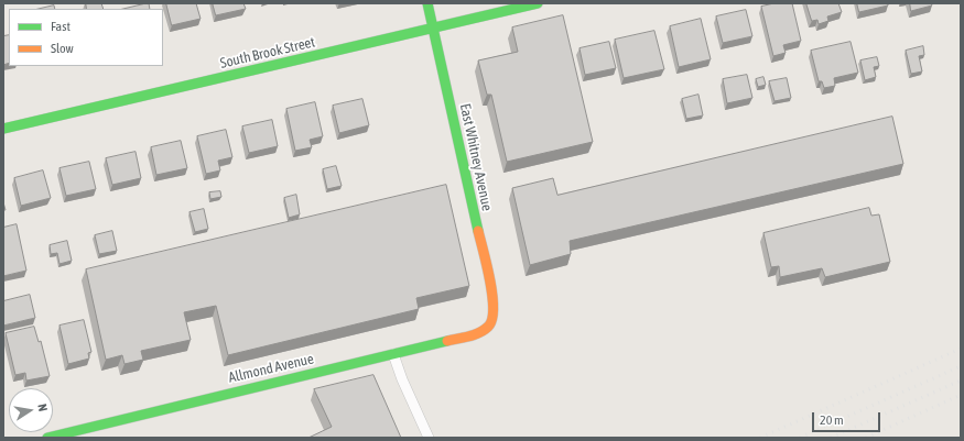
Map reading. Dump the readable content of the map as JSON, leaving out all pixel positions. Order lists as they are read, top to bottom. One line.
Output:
{"streets":{"street":["South Brook Street","East Whitney Avenue","Allmond Avenue"]},"crossings":[["South Brook Street","East Whitney Avenue"],["East Whitney Avenue","Allmond Avenue"]],"legend":["Fast","Slow"],"scale_bar":"20 m","north":"right"}
